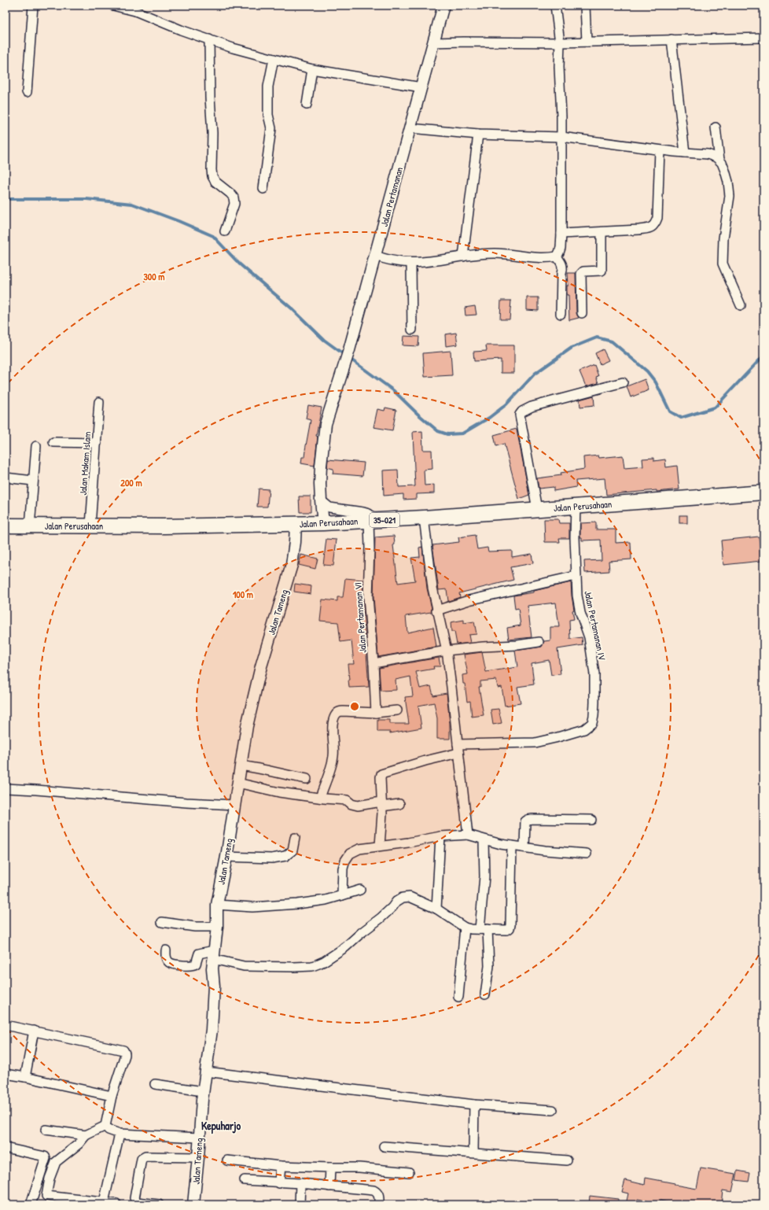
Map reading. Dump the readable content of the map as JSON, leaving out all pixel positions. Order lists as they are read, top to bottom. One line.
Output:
{"streets":{"main road":["Jalan Perusahaan","35-021"],"street":["Jalan Pertamanan","Jalan Makam Islam","Jalan Tameng","Jalan Pertamanan VI","Jalan Pertamanan IV"]},"crossings":[["Jalan Pertamanan","Jalan Perusahaan"],["Jalan Makam Islam","Jalan Perusahaan"],["Jalan Perusahaan","Jalan Tameng"],["Jalan Perusahaan","Jalan Pertamanan VI"],["Jalan Perusahaan","Jalan Pertamanan IV"]],"districts":["Kepuharjo"],"rings":["300 m","200 m","100 m"]}
